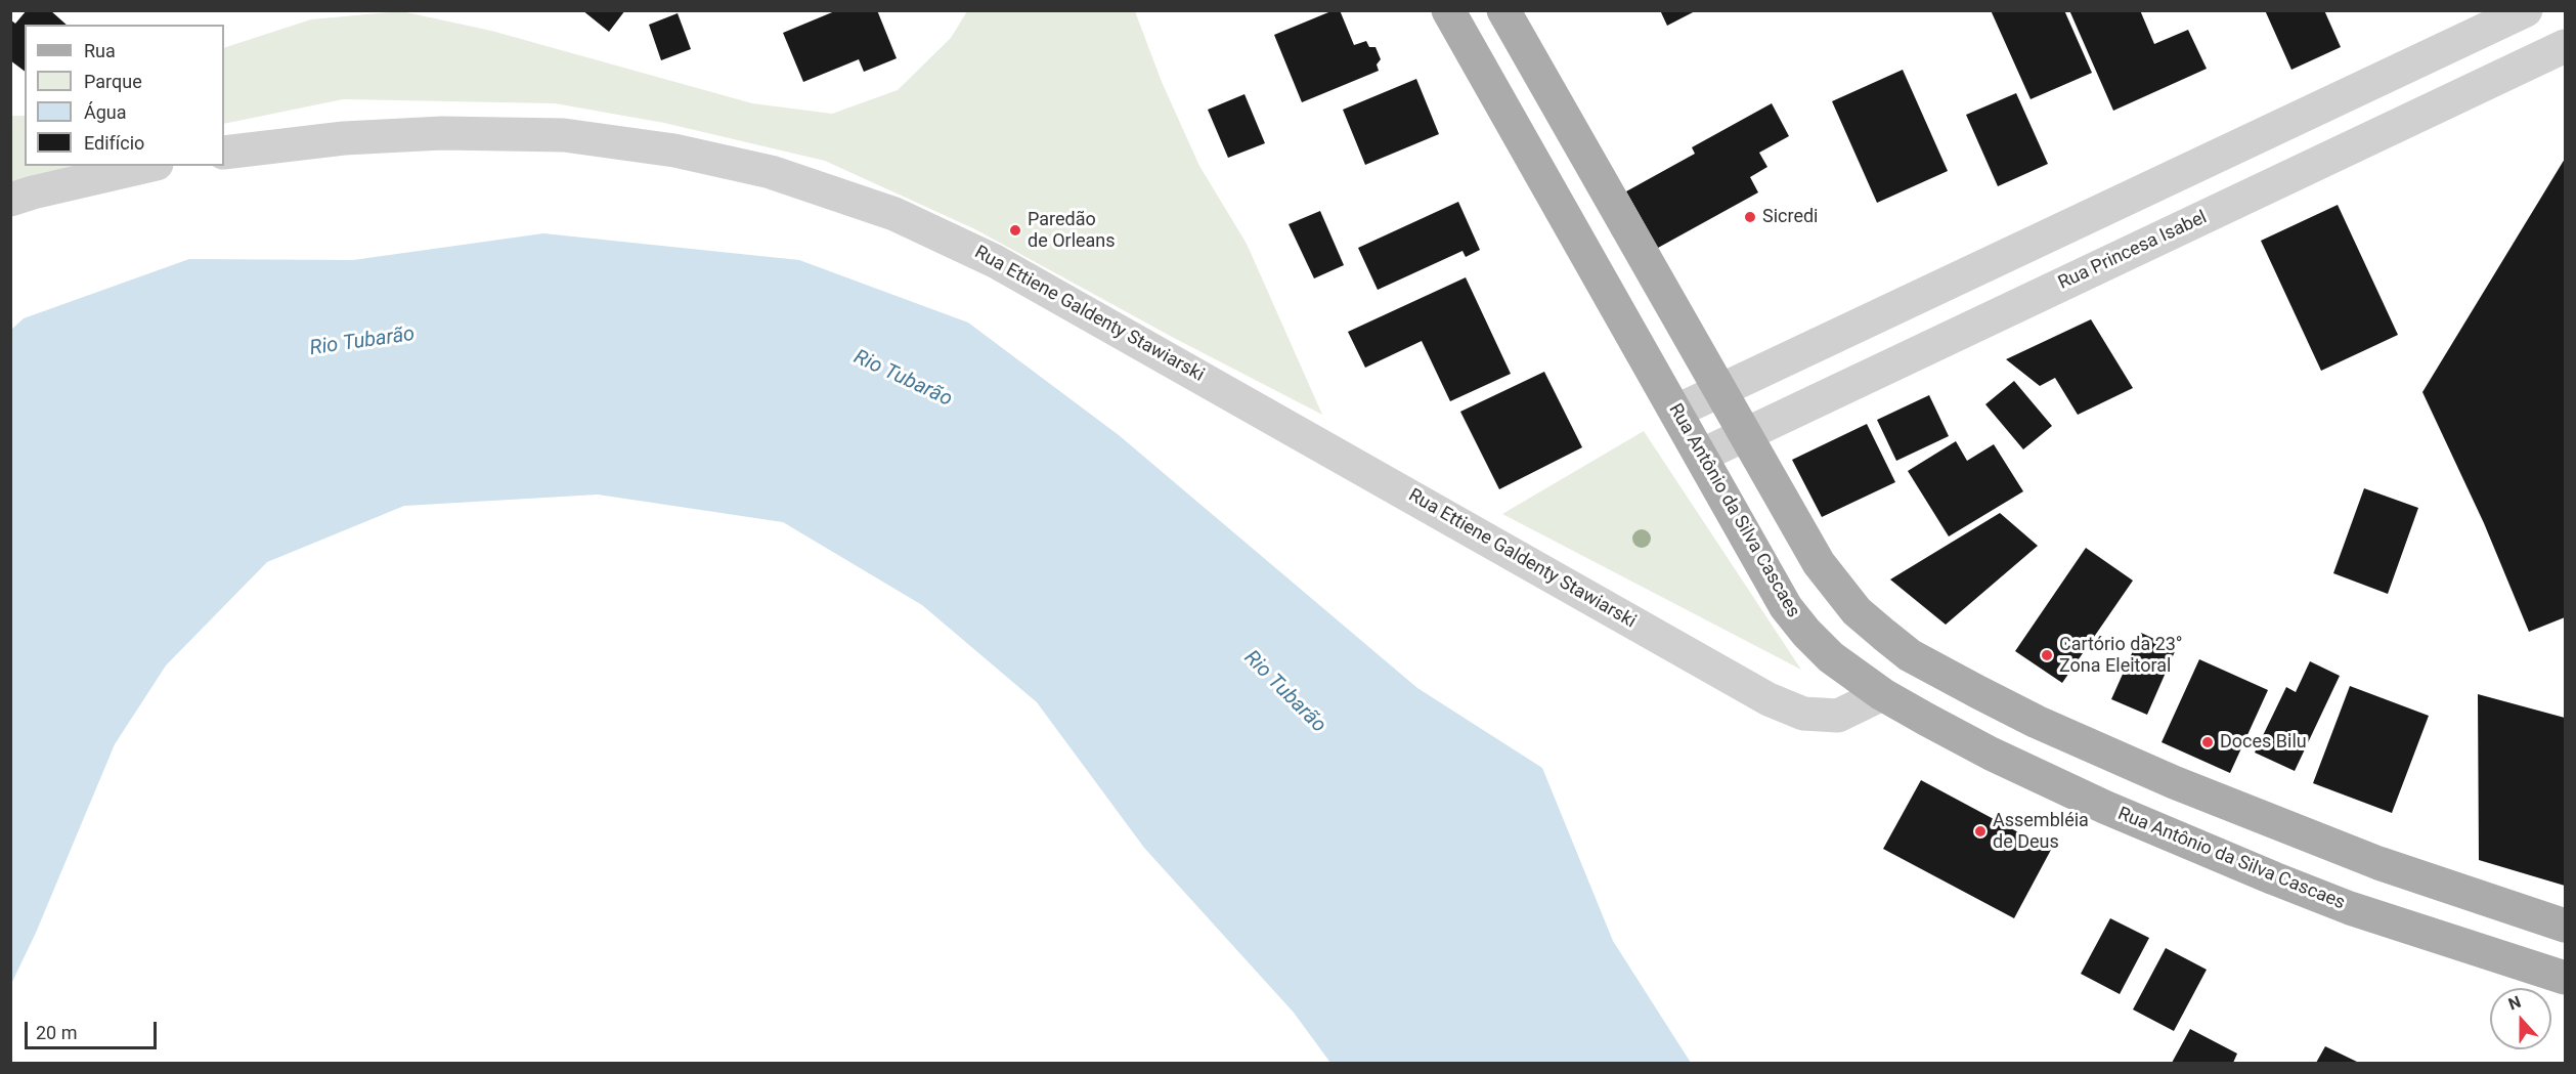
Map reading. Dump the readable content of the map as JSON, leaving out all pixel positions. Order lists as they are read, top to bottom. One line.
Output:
{"streets":{"main road":["Rua Antônio da Silva Cascaes"],"street":["Rua Princesa Isabel","Rua Ettiene Galdenty Stawiarski"]},"crossings":[["Rua Princesa Isabel","Rua Antônio da Silva Cascaes"],["Rua Ettiene Galdenty Stawiarski","Rua Antônio da Silva Cascaes"]],"water":["Rio Tubarão"],"places":["Sicredi","Paredão de Orleans","Cartório da 23° Zona Eleitoral","Doces Bilu","Assembléia de Deus"],"legend":["Rua","Parque","Água","Edifício"],"scale_bar":"20 m","north":"top"}
